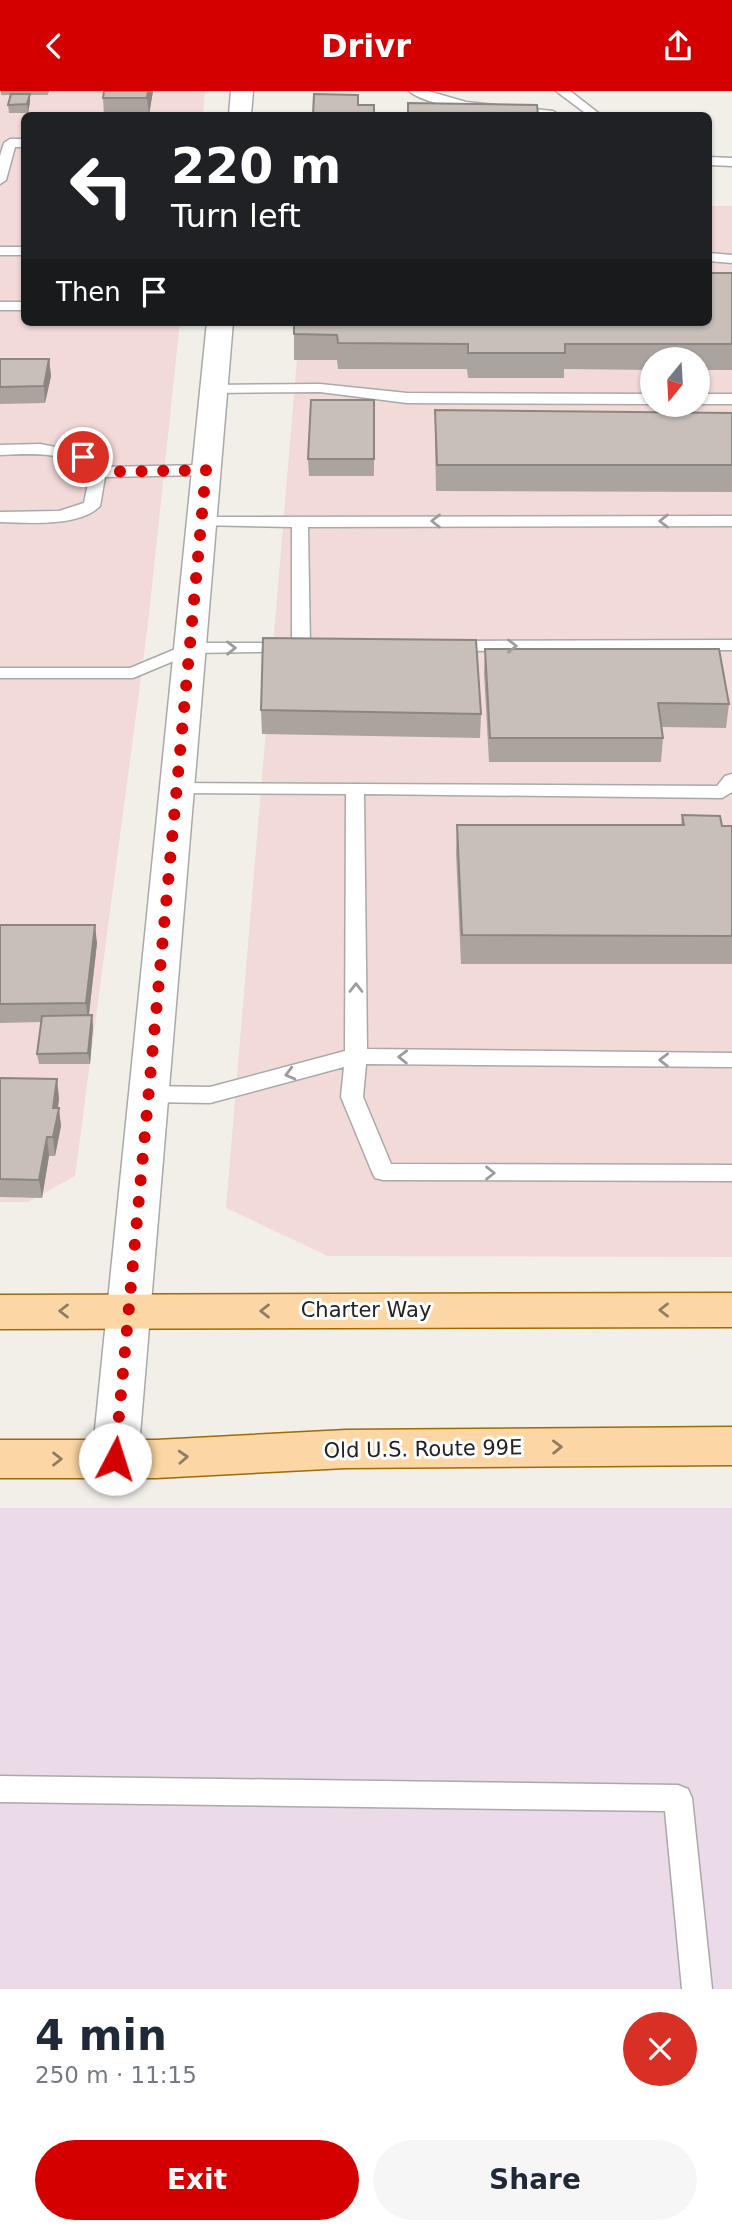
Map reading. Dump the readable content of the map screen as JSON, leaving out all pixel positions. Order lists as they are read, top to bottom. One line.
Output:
{"streets":{"main road":["Charter Way","Old U.S. Route 99E"]},"one_way":["Charter Way","Old U.S. Route 99E"],"north":"bottom","page":{"header":"Drivr","turn":["220 m","Turn left"],"then":"Then","heading":["4 min","250 m · 11:15"],"buttons":["Exit","Share"]}}
